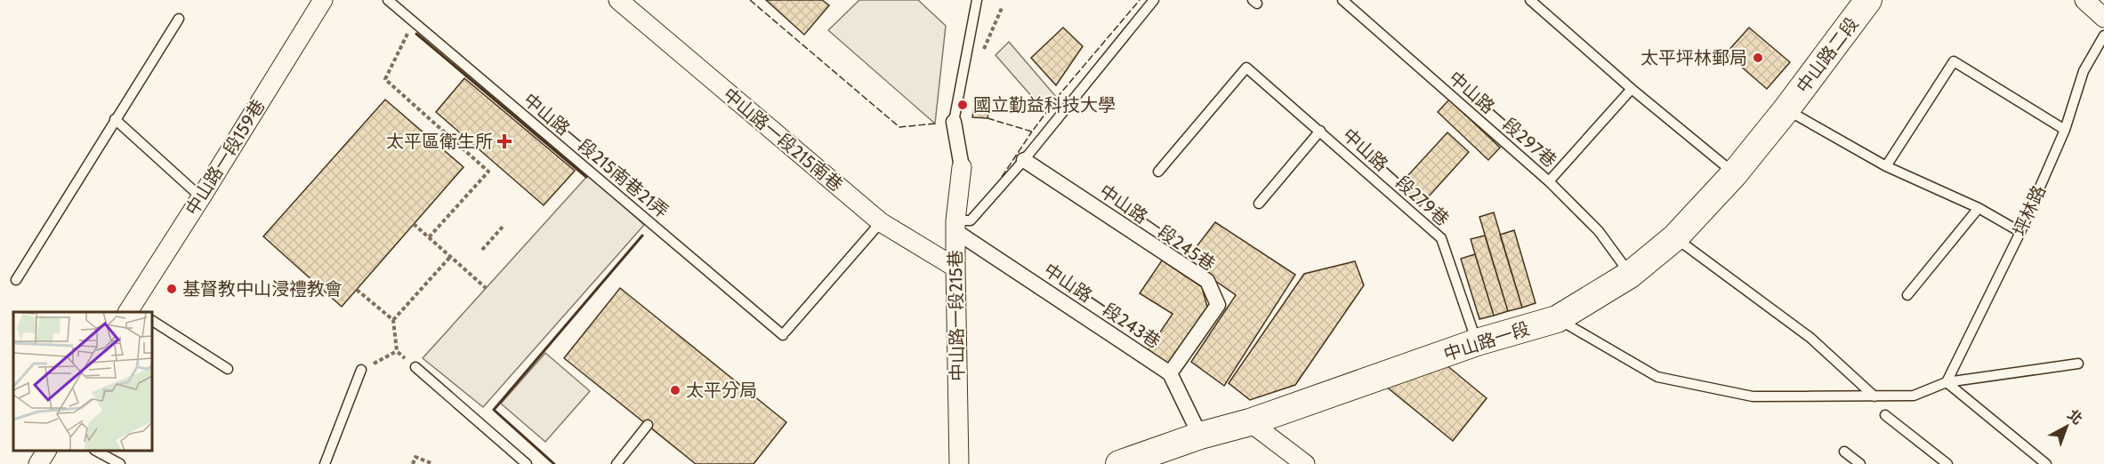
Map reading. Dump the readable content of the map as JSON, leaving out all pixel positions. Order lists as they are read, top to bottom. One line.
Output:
{"streets":{"main road":["中山路二段","中山路一段"],"street":["中山路一段215南巷","中山路一段159巷","中山路一段245巷","中山路一段243巷","中山路一段215巷"],"lane":["中山路一段297巷","中山路一段215南巷21弄","中山路一段279巷","坪林路"]},"crossings":[["中山路二段","中山路一段"],["中山路一段297巷","中山路一段"],["中山路一段215南巷","中山路一段215南巷21弄"],["中山路一段215南巷","中山路一段215巷"],["中山路一段279巷","中山路一段"],["中山路一段245巷","中山路一段243巷"],["中山路一段243巷","中山路一段215巷"]],"places":{"other":["太平坪林郵局","國立勤益科技大學","基督教中山浸禮教會","太平分局"],"health":["太平區衛生所"]},"north":"top right"}
